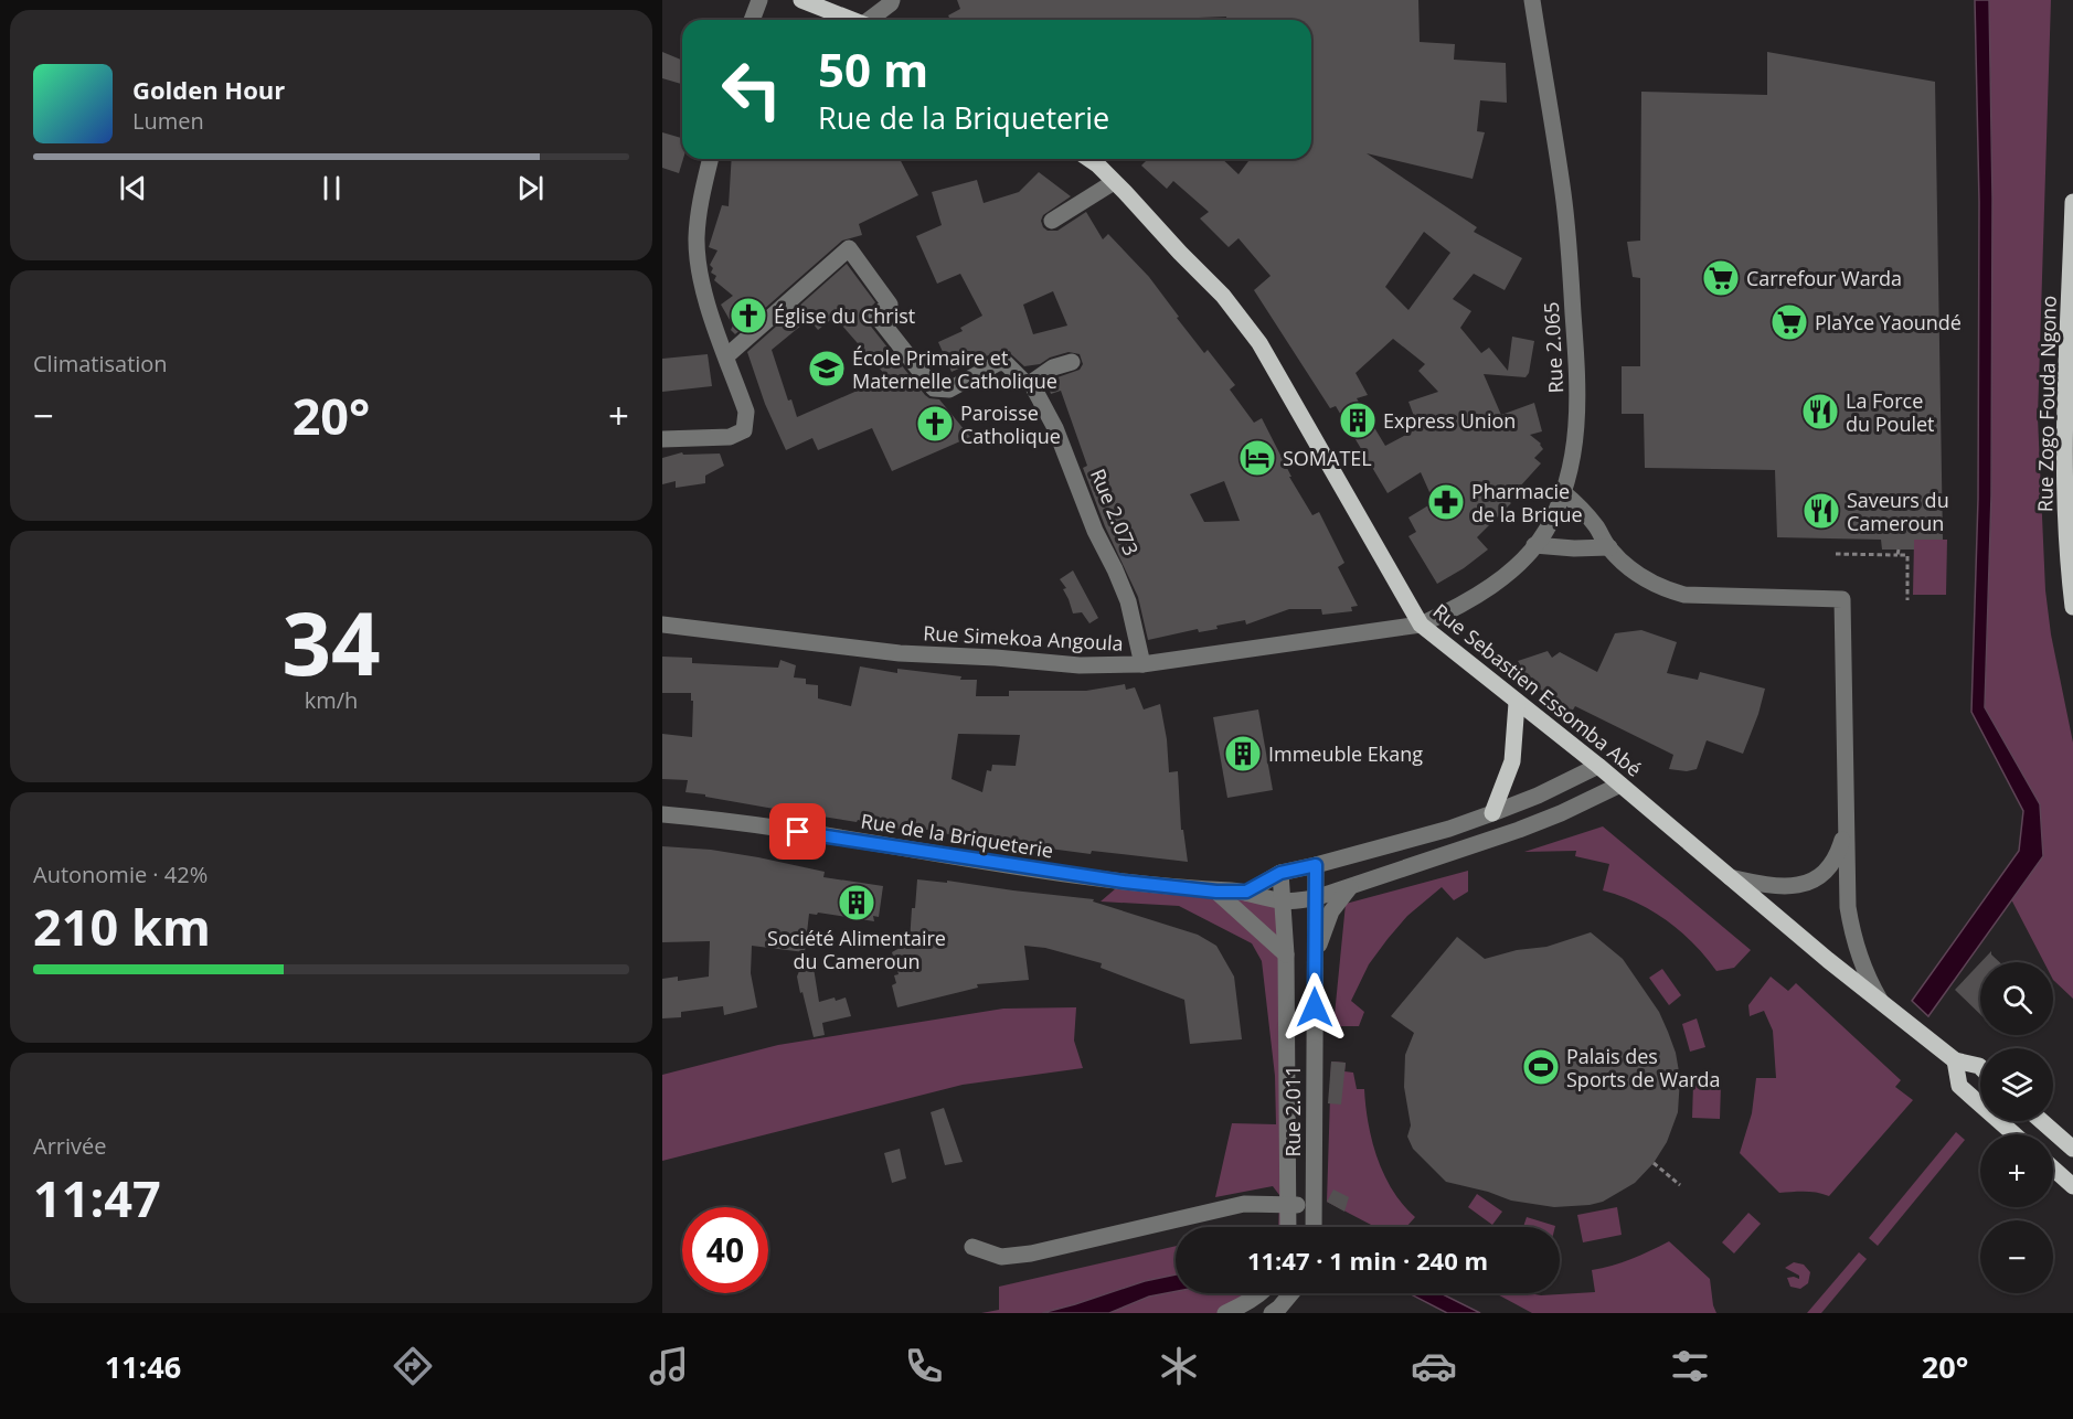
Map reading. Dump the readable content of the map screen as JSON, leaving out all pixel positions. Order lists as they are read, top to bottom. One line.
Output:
{"streets":{"main road":["Rue Zogo Fouda Ngono","Rue Sebastien Essomba Abé"],"street":["Rue 2.065","Rue 2.073","Rue Simekoa Angoula","Rue de la Briqueterie","Rue 2.011"]},"crossings":[["Rue 2.065","Rue Simekoa Angoula"],["Rue 2.065","Rue Sebastien Essomba Abé"],["Rue 2.073","Rue Simekoa Angoula"],["Rue Simekoa Angoula","Rue Sebastien Essomba Abé"],["Rue Sebastien Essomba Abé","Rue de la Briqueterie"],["Rue de la Briqueterie","Rue 2.011"]],"places":{"supermarket":["Carrefour Warda","PlaYce Yaoundé"],"church":["Église du Christ","Paroisse Catholique"],"school or university":["École Primaire et Maternelle Catholique"],"restaurant":["La Force du Poulet","Saveurs du Cameroun"],"building":["Express Union","Immeuble Ekang","Société Alimentaire du Cameroun"],"hotel":["SOMATEL"],"pharmacy":["Pharmacie de la Brique"],"sports":["Palais des Sports de Warda"]},"page":{"turn":["50 m","Rue de la Briqueterie"],"song":["Golden Hour","Lumen"],"tile":["Climatisation",["34","km/h"],["Autonomie · 42%","210 km"],["Arrivée","11:47"]],"heat":["−","20°","+"],"map_buttons":["+","−"],"limit":"40","trip":"11:47 · 1 min · 240 m","tabs":["11:46","20°"]}}
